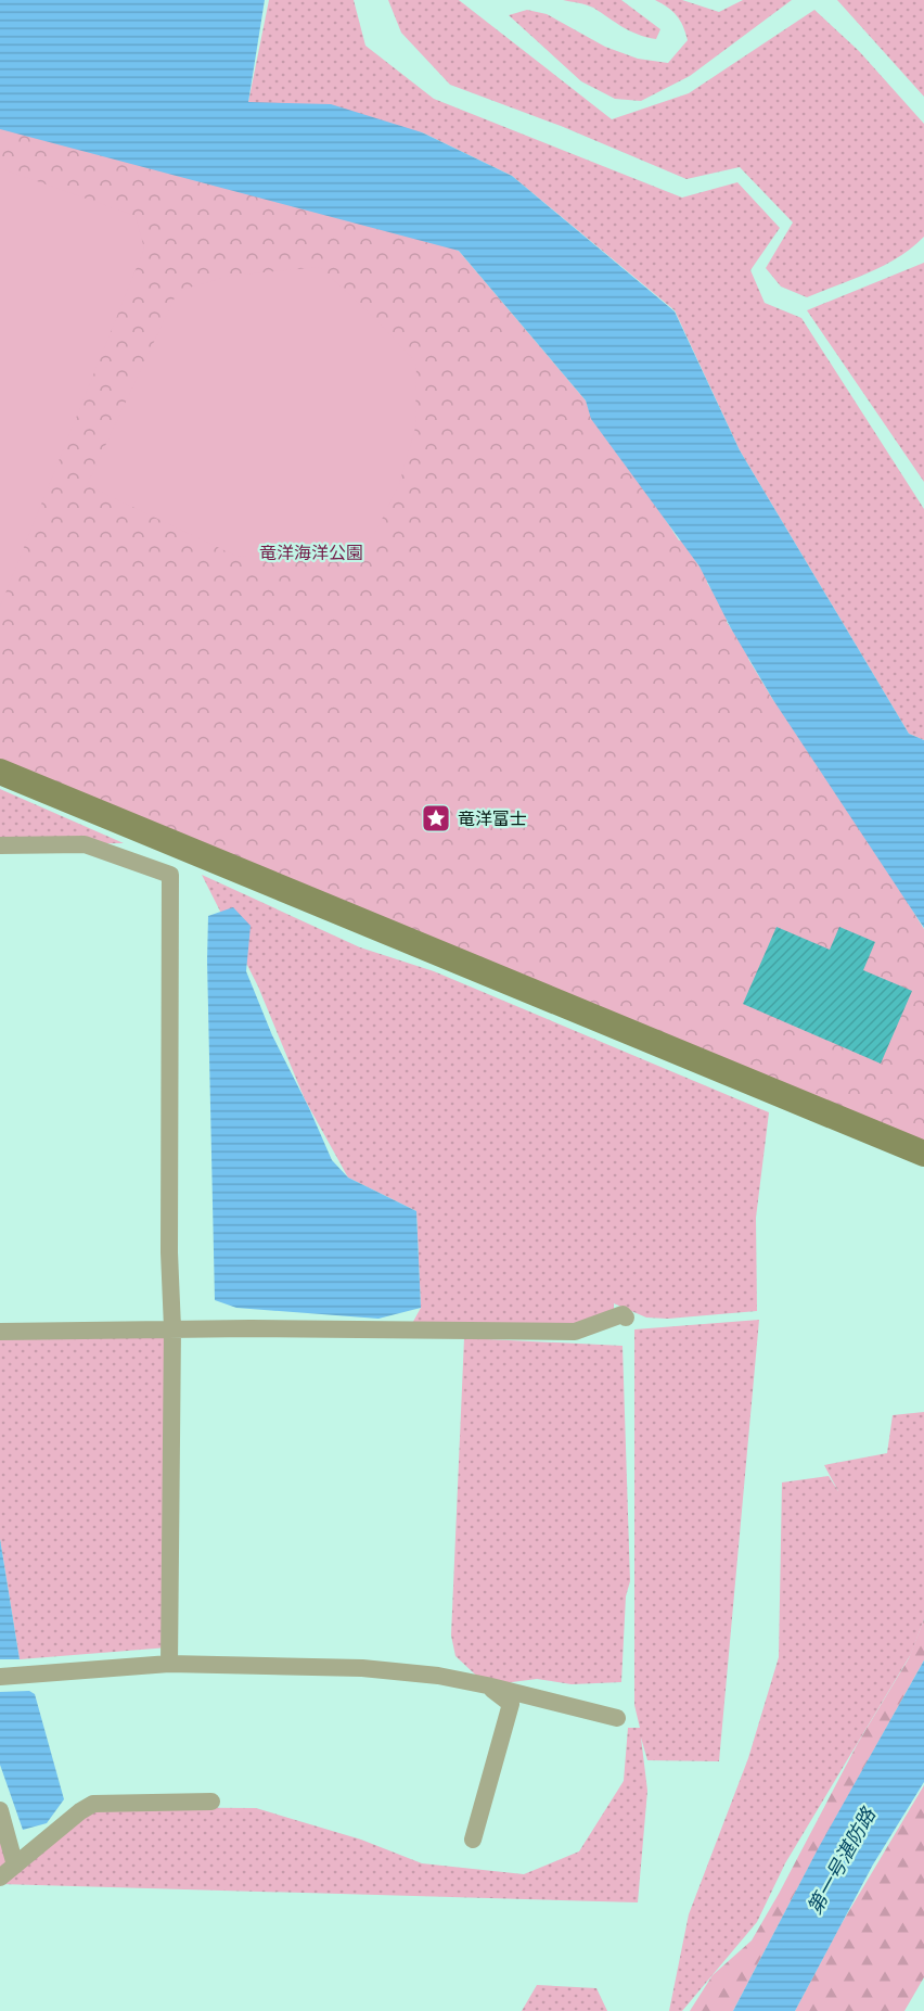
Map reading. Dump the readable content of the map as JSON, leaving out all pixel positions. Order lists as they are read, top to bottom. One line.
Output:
{"water":["第一号湛防路"],"parks":["竜洋海洋公園"],"places":{"place":["竜洋富士"]}}
